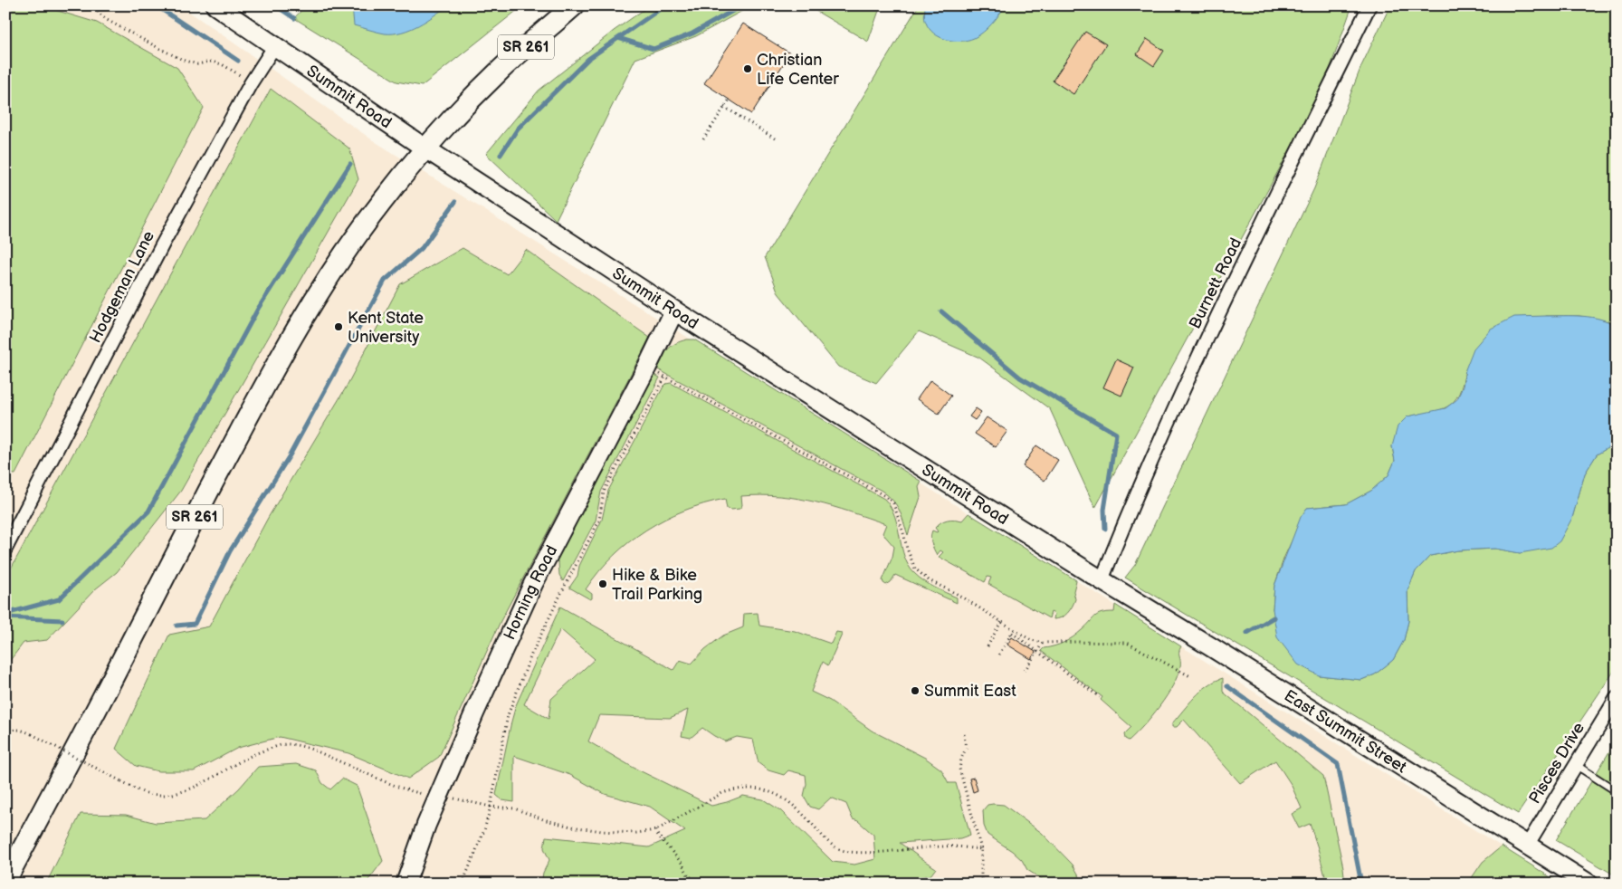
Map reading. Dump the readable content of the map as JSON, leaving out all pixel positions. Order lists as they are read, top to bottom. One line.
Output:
{"streets":{"main road":["SR 261","Summit Road","Horning Road","East Summit Street"],"street":["Burnett Road","Hodgeman Lane","Pisces Drive"]},"crossings":[["SR 261","Summit Road"],["Summit Road","Burnett Road"],["Summit Road","Hodgeman Lane"],["Summit Road","Horning Road"],["Summit Road","East Summit Street"],["Burnett Road","East Summit Street"],["East Summit Street","Pisces Drive"]],"places":["Christian Life Center","Kent State University","Hike & Bike Trail Parking","Summit East"]}
